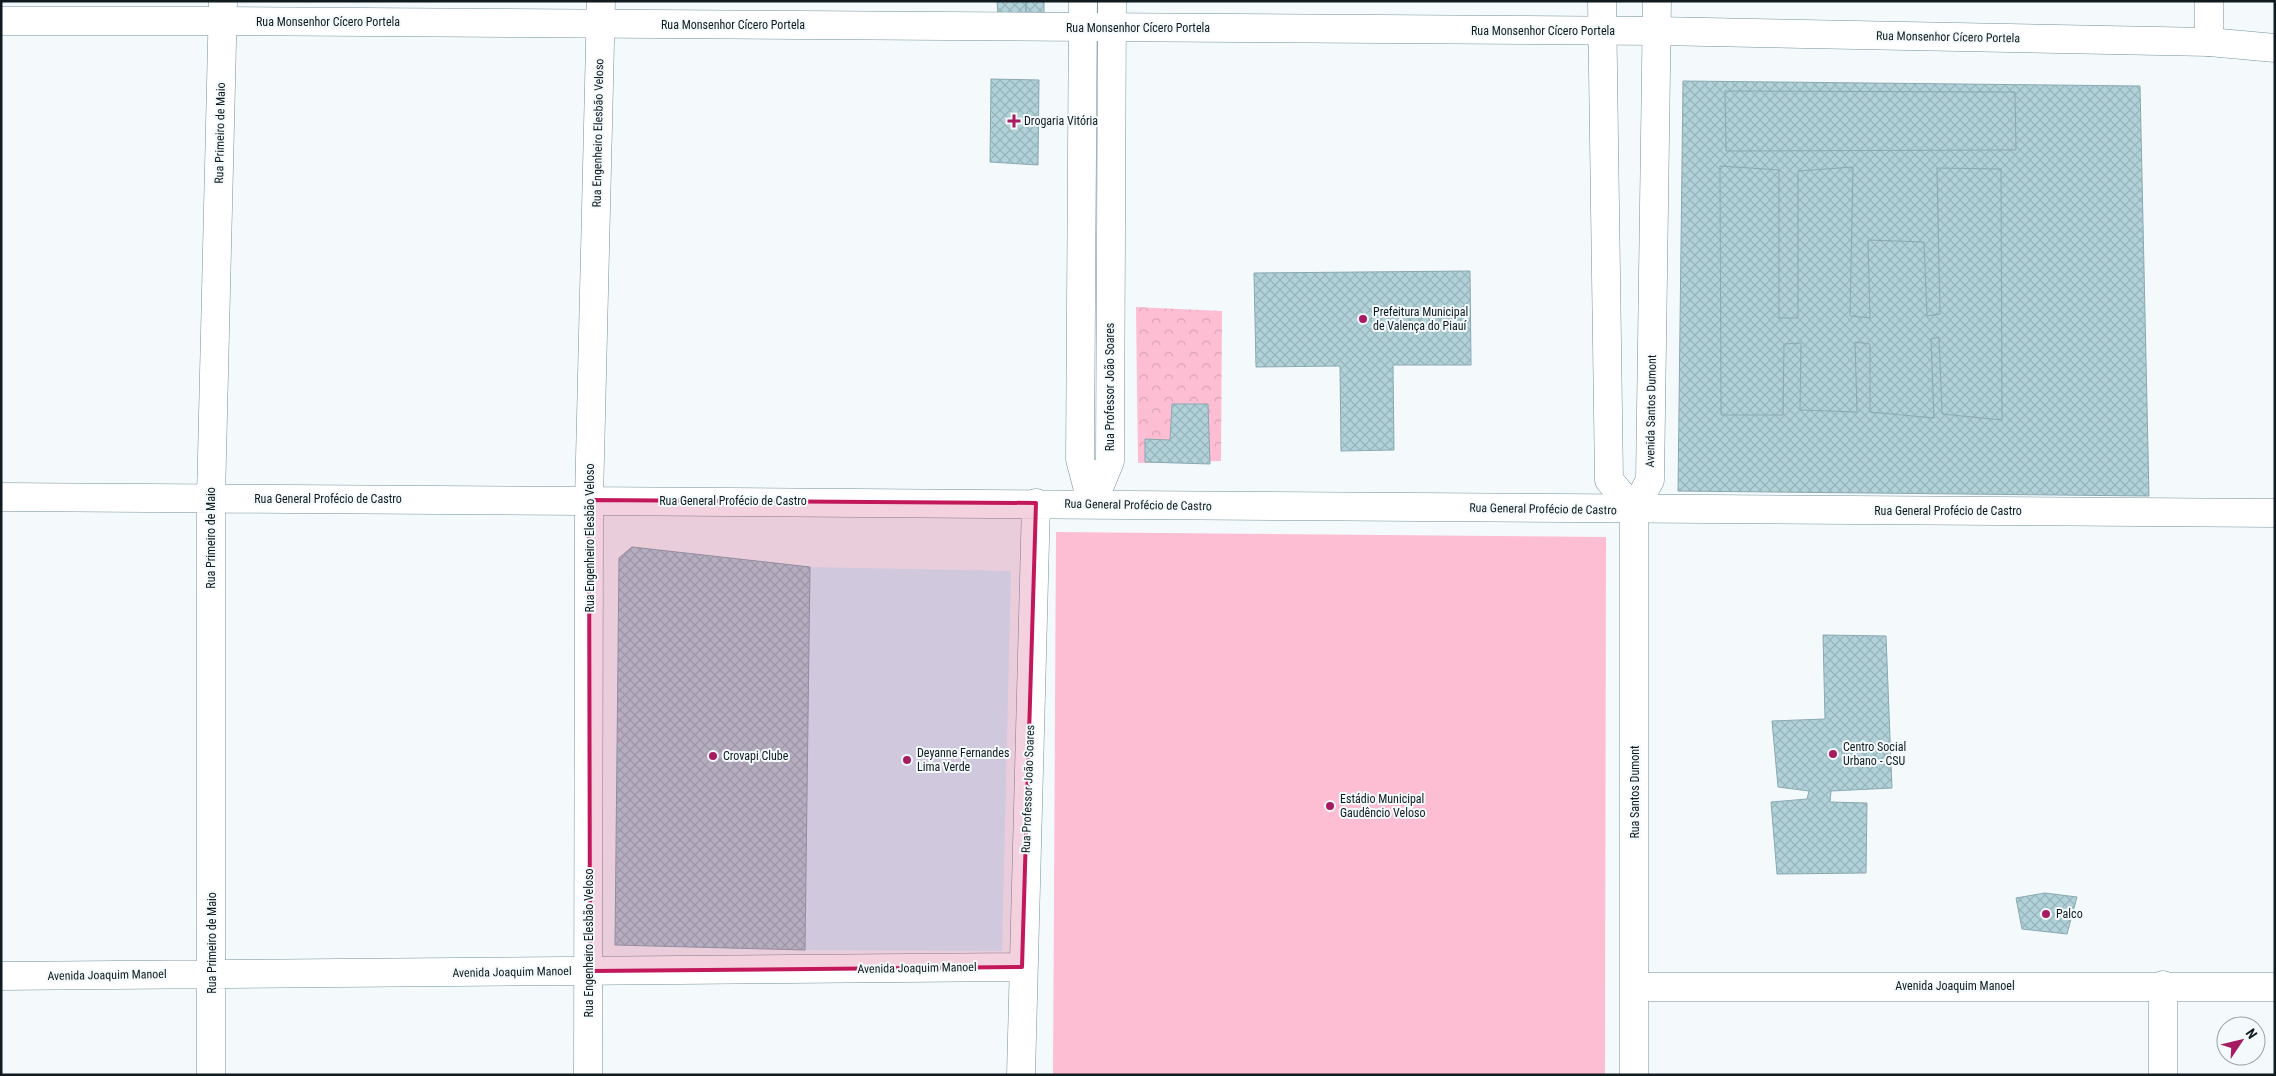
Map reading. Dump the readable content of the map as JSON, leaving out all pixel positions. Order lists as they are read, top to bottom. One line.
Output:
{"streets":{"street":["Rua Monsenhor Cícero Portela","Rua Primeiro de Maio","Rua Engenheiro Elesbão Veloso","Rua Professor João Soares","Avenida Santos Dumont","Rua General Profécio de Castro","Rua Santos Dumont","Avenida Joaquim Manoel"]},"crossings":[["Rua Monsenhor Cícero Portela","Rua Primeiro de Maio"],["Rua Monsenhor Cícero Portela","Rua Engenheiro Elesbão Veloso"],["Rua Monsenhor Cícero Portela","Rua Professor João Soares"],["Rua Monsenhor Cícero Portela","Avenida Santos Dumont"],["Rua Primeiro de Maio","Rua General Profécio de Castro"],["Rua Primeiro de Maio","Avenida Joaquim Manoel"],["Rua Engenheiro Elesbão Veloso","Rua General Profécio de Castro"],["Rua Engenheiro Elesbão Veloso","Avenida Joaquim Manoel"],["Rua Professor João Soares","Rua General Profécio de Castro"],["Rua Professor João Soares","Avenida Joaquim Manoel"],["Avenida Santos Dumont","Rua General Profécio de Castro"],["Avenida Santos Dumont","Rua Santos Dumont"],["Rua General Profécio de Castro","Rua Santos Dumont"],["Rua Santos Dumont","Avenida Joaquim Manoel"]],"places":{"health":["Drogaria Vitória"],"other":["Prefeitura Municipal de Valença do Piauí","Centro Social Urbano - CSU","Crovapi Clube","Deyanne Fernandes Lima Verde","Estádio Municipal Gaudêncio Veloso","Palco"]},"north":"top right"}
